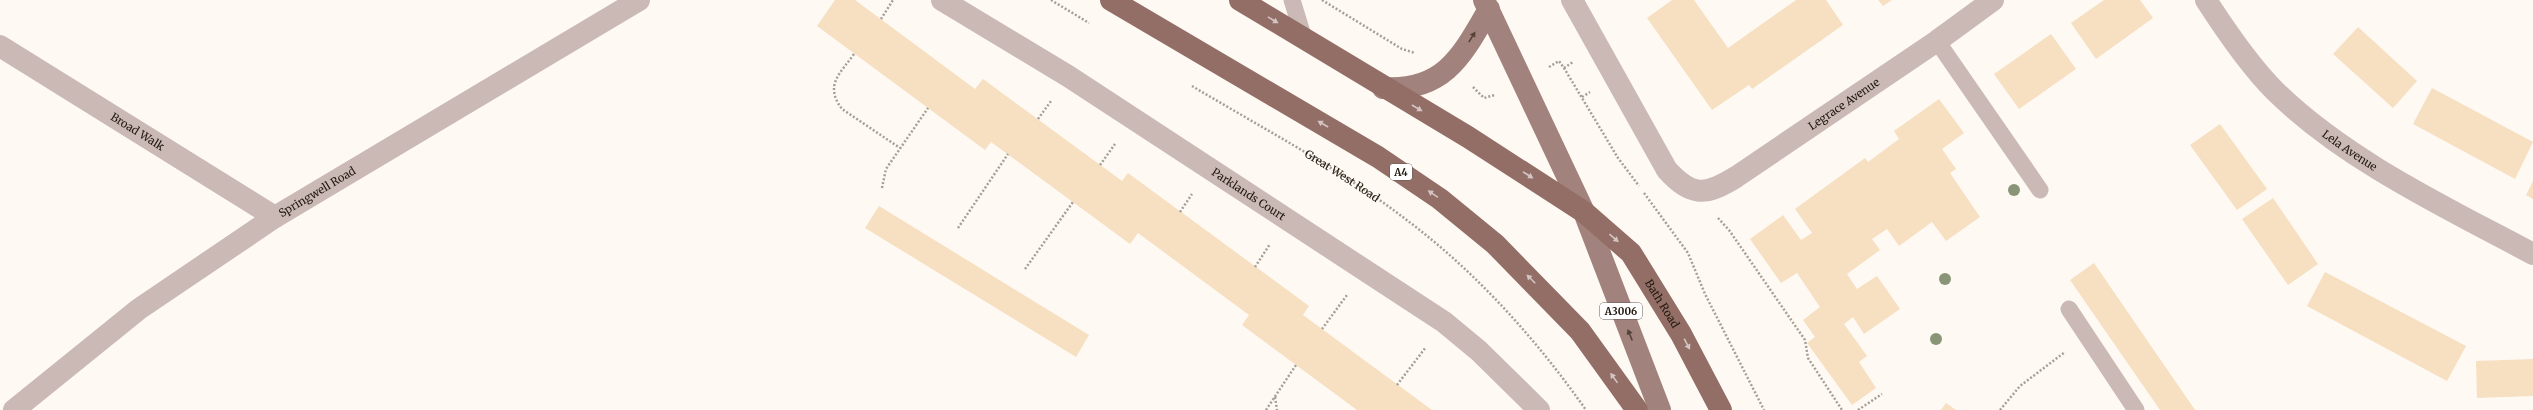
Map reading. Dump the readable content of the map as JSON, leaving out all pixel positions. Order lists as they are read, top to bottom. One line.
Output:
{"streets":{"highway":["A4","Bath Road"],"main road":["A3006"],"street":["Legrace Avenue","Broad Walk","Lela Avenue","Springwell Road","Parklands Court"],"path":["Great West Road"]},"crossings":[["Broad Walk","Springwell Road"]]}
